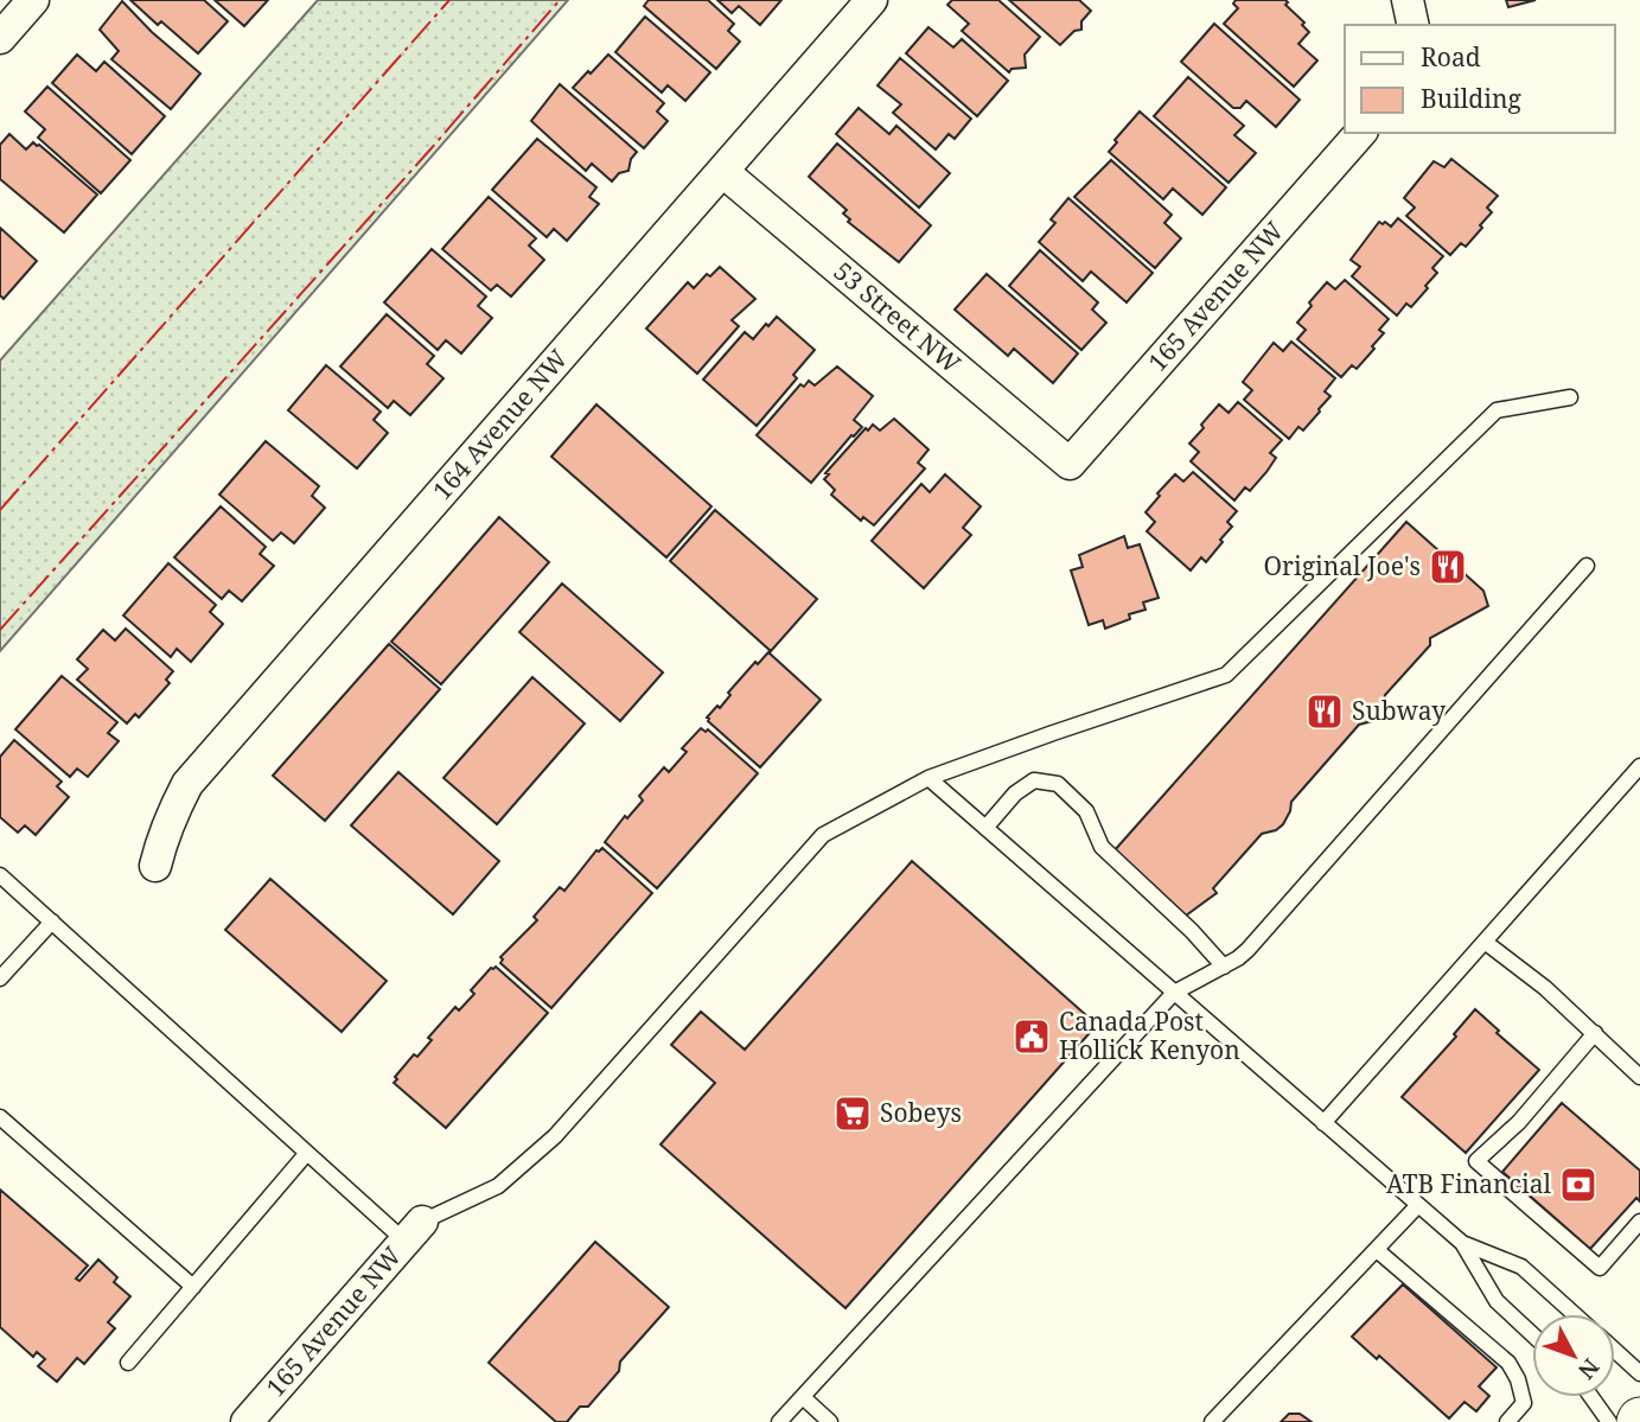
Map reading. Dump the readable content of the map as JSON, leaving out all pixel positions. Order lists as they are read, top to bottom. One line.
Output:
{"streets":{"street":["165 Avenue NW","53 Street NW","164 Avenue NW"]},"crossings":[["165 Avenue NW","53 Street NW"],["53 Street NW","164 Avenue NW"]],"places":{"restaurant":["Original Joe's","Subway"],"public building":["Canada Post Hollick Kenyon"],"supermarket":["Sobeys"],"bank":["ATB Financial"]},"legend":["Road","Building"],"north":"bottom right"}
